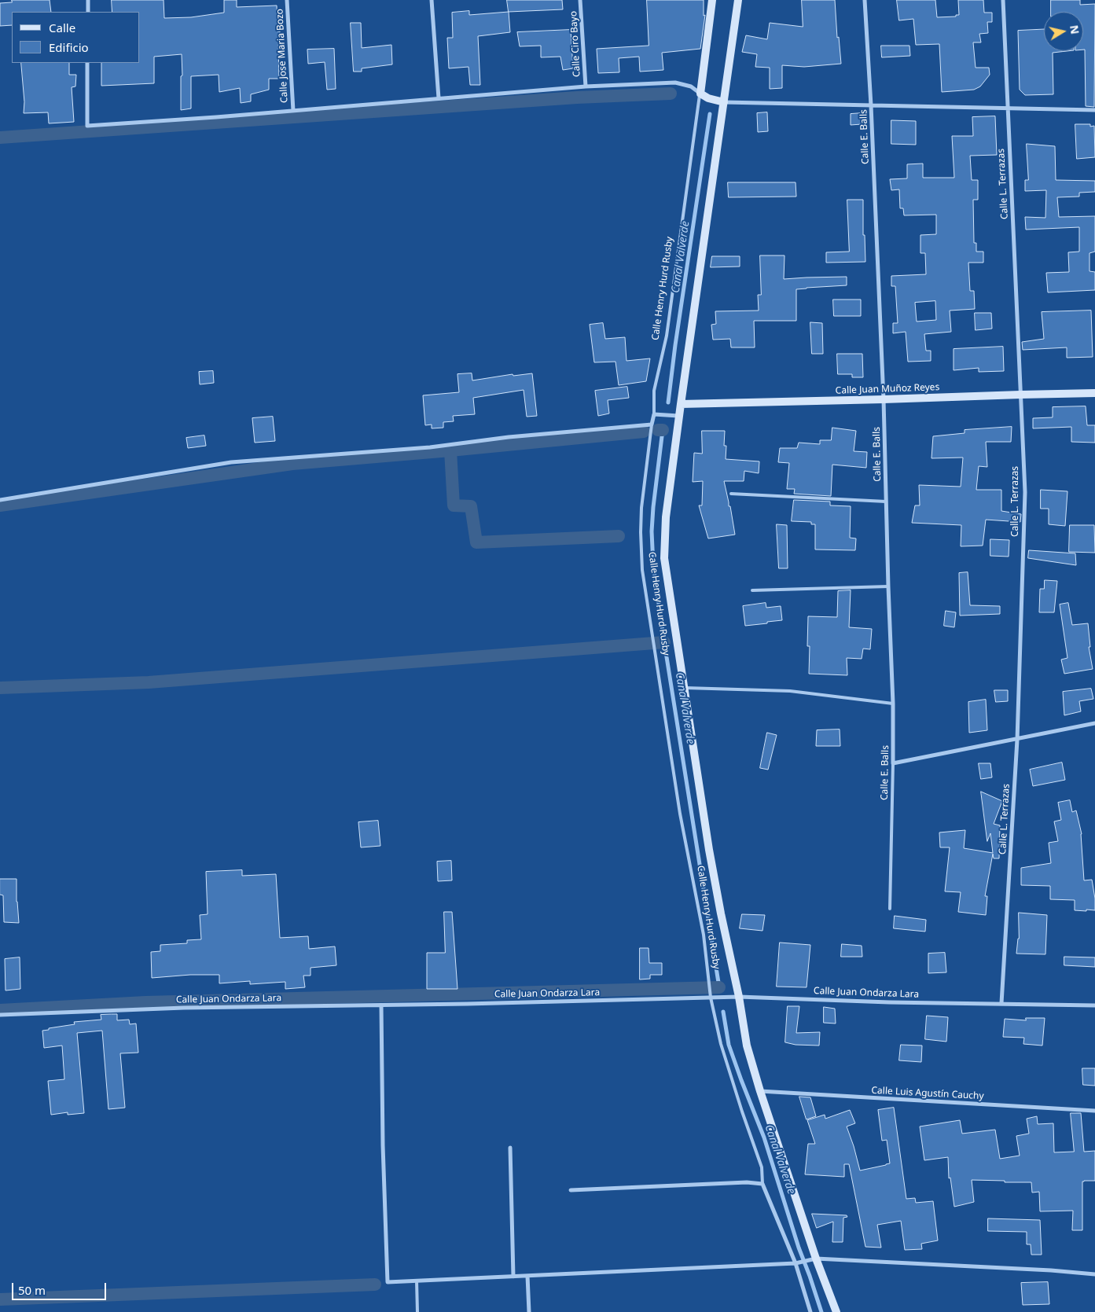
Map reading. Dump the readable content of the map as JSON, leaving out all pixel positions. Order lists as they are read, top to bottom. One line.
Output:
{"streets":{"street":["Calle Ciro Bayo","Calle Jose Maria Bozo","Calle E. Balls","Calle L. Terrazas","Calle Henry Hurd Rusby","Calle Juan Muñoz Reyes","Calle Juan Ondarza Lara","Calle Luis Agustín Cauchy"]},"crossings":[["Calle E. Balls","Calle Juan Muñoz Reyes"],["Calle L. Terrazas","Calle Juan Muñoz Reyes"],["Calle L. Terrazas","Calle Juan Ondarza Lara"],["Calle Henry Hurd Rusby","Calle Juan Muñoz Reyes"],["Calle Henry Hurd Rusby","Calle Juan Ondarza Lara"],["Calle Henry Hurd Rusby","Calle Luis Agustín Cauchy"]],"water":["Canal Valverde"],"legend":["Calle","Edificio"],"scale_bar":"50 m","north":"right"}
